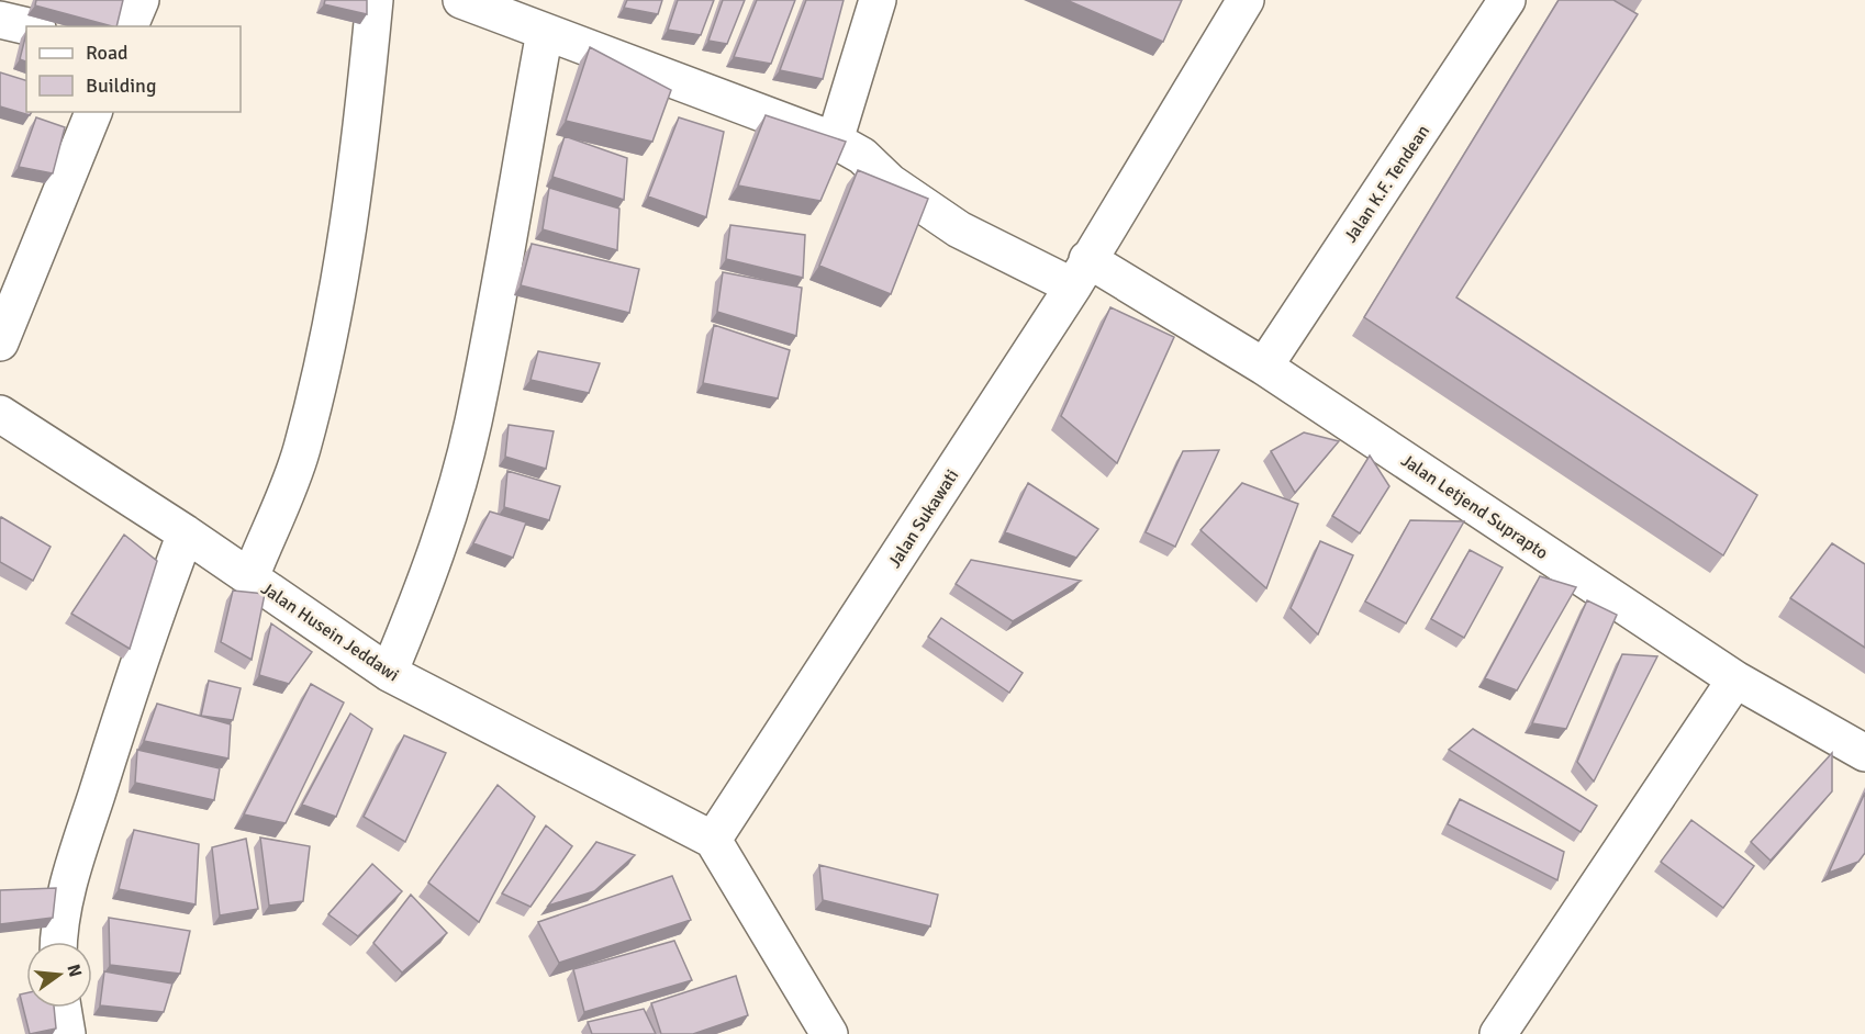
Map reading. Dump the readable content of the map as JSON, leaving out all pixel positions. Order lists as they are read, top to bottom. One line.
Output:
{"streets":{"street":["Jalan K.F. Tendean","Jalan Letjend Suprapto","Jalan Sukawati","Jalan Husein Jeddawi"]},"crossings":[["Jalan K.F. Tendean","Jalan Letjend Suprapto"],["Jalan Letjend Suprapto","Jalan Sukawati"],["Jalan Sukawati","Jalan Husein Jeddawi"]],"legend":["Road","Building"],"north":"right"}
